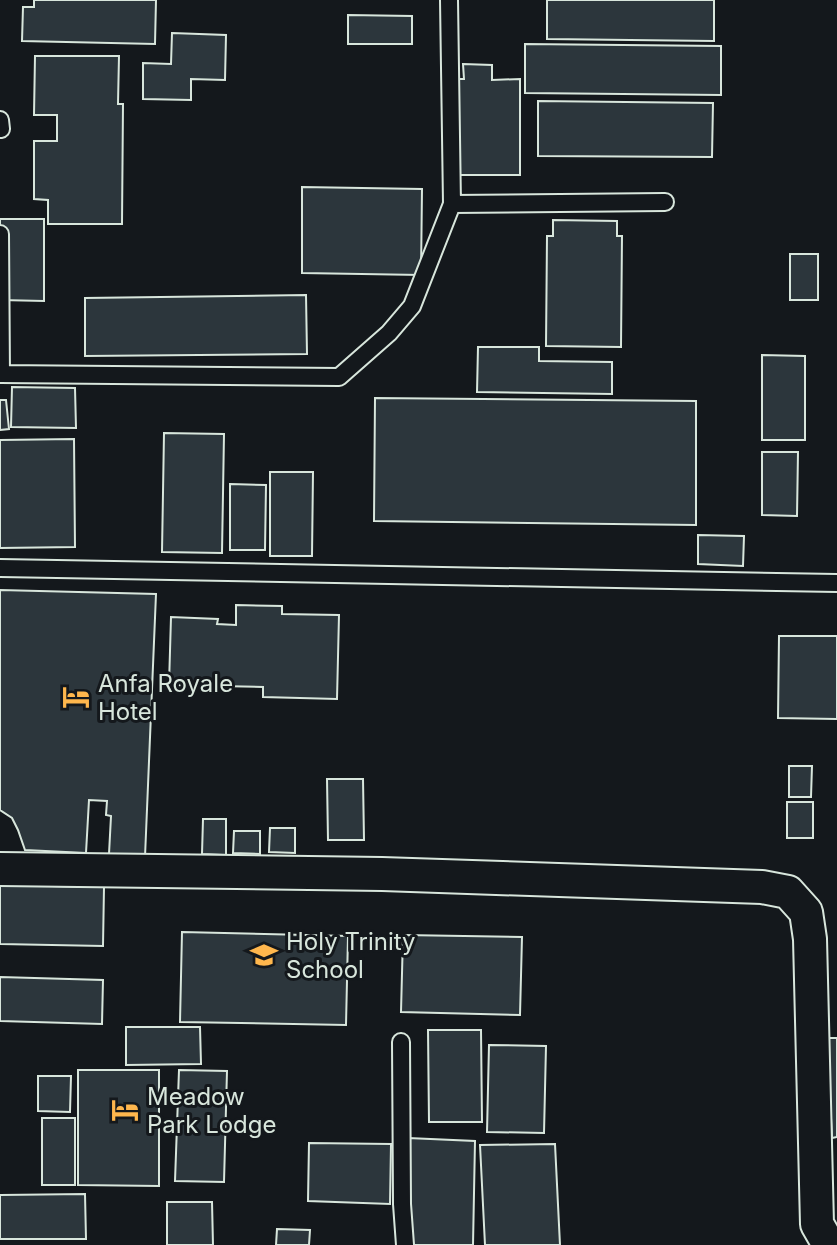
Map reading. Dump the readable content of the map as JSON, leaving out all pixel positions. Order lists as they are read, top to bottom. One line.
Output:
{"places":{"hotel":["Anfa Royale Hotel","Meadow Park Lodge"],"school or university":["Holy Trinity School"]}}
